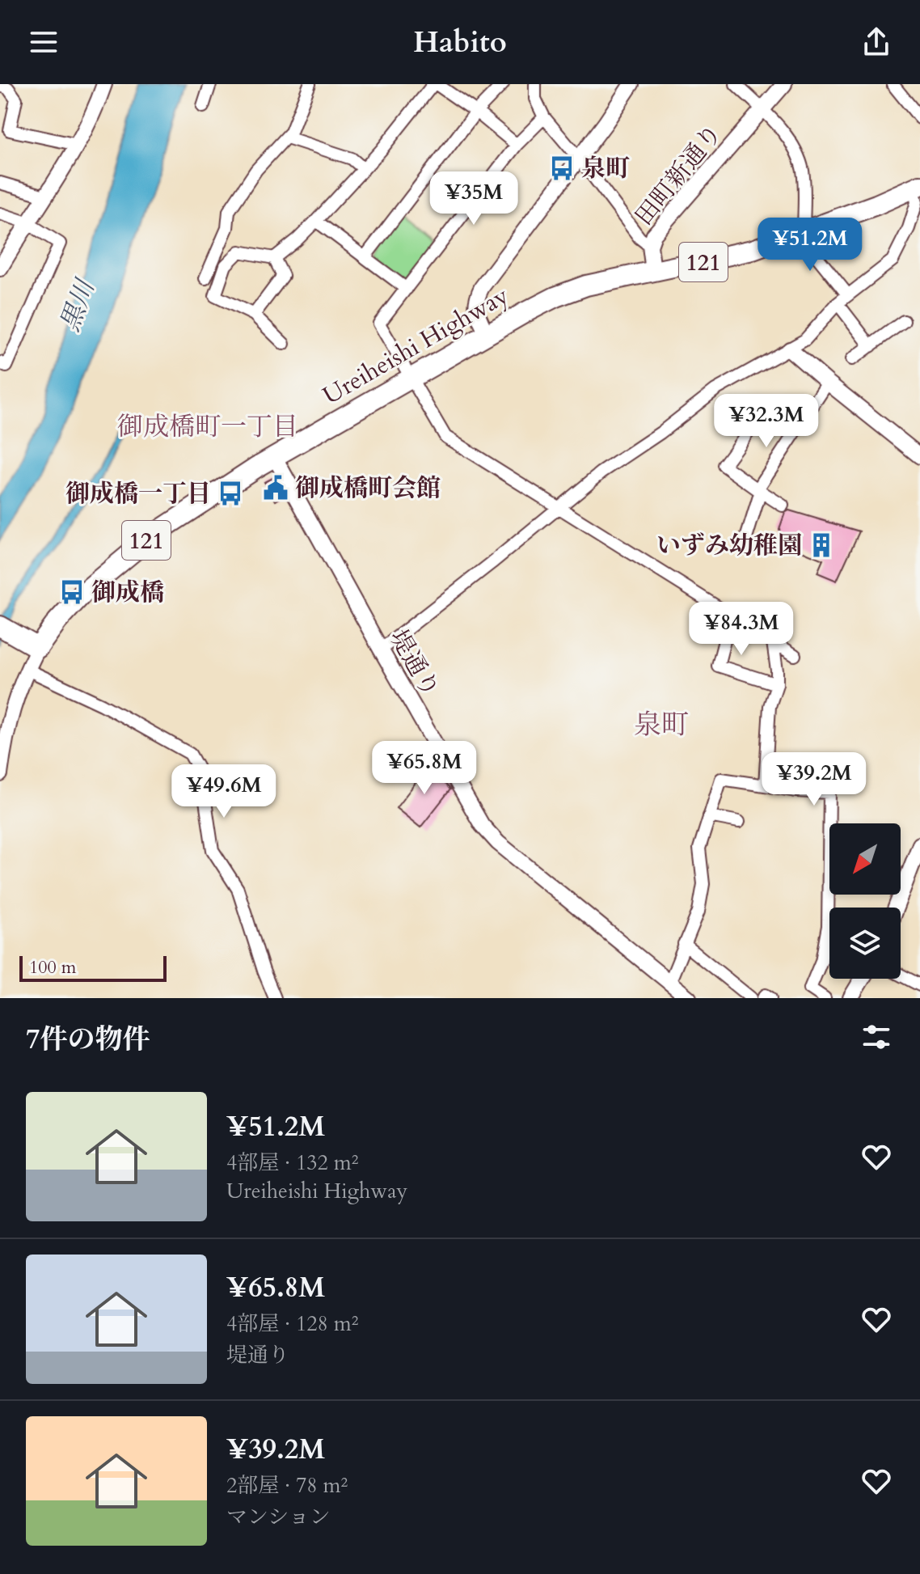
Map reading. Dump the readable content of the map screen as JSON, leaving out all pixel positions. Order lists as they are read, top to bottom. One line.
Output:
{"streets":{"highway":["121","Ureiheishi Highway"],"street":["田町新通り","堤通り"]},"crossings":[["田町新通り","Ureiheishi Highway"],["Ureiheishi Highway","堤通り"]],"districts":["御成橋町一丁目","泉町"],"water":["黒川"],"places":{"bus stop":["泉町","御成橋一丁目","御成橋"],"public building":["御成橋町会館"],"building":["いずみ幼稚園"]},"scale_bar":"100 m","north":"bottom left","page":{"header":"Habito","price":["¥35M","¥51.2M","¥32.3M","¥84.3M","¥65.8M","¥39.2M","¥49.6M"],"scale":"100 m","heading":"7件の物件","list":[{"name":"¥51.2M","note":"4部屋 · 132 m² · Ureiheishi Highway"},{"name":"¥65.8M","note":"4部屋 · 128 m² · 堤通り"},{"name":"¥39.2M","note":"2部屋 · 78 m² · マンション"}]}}
